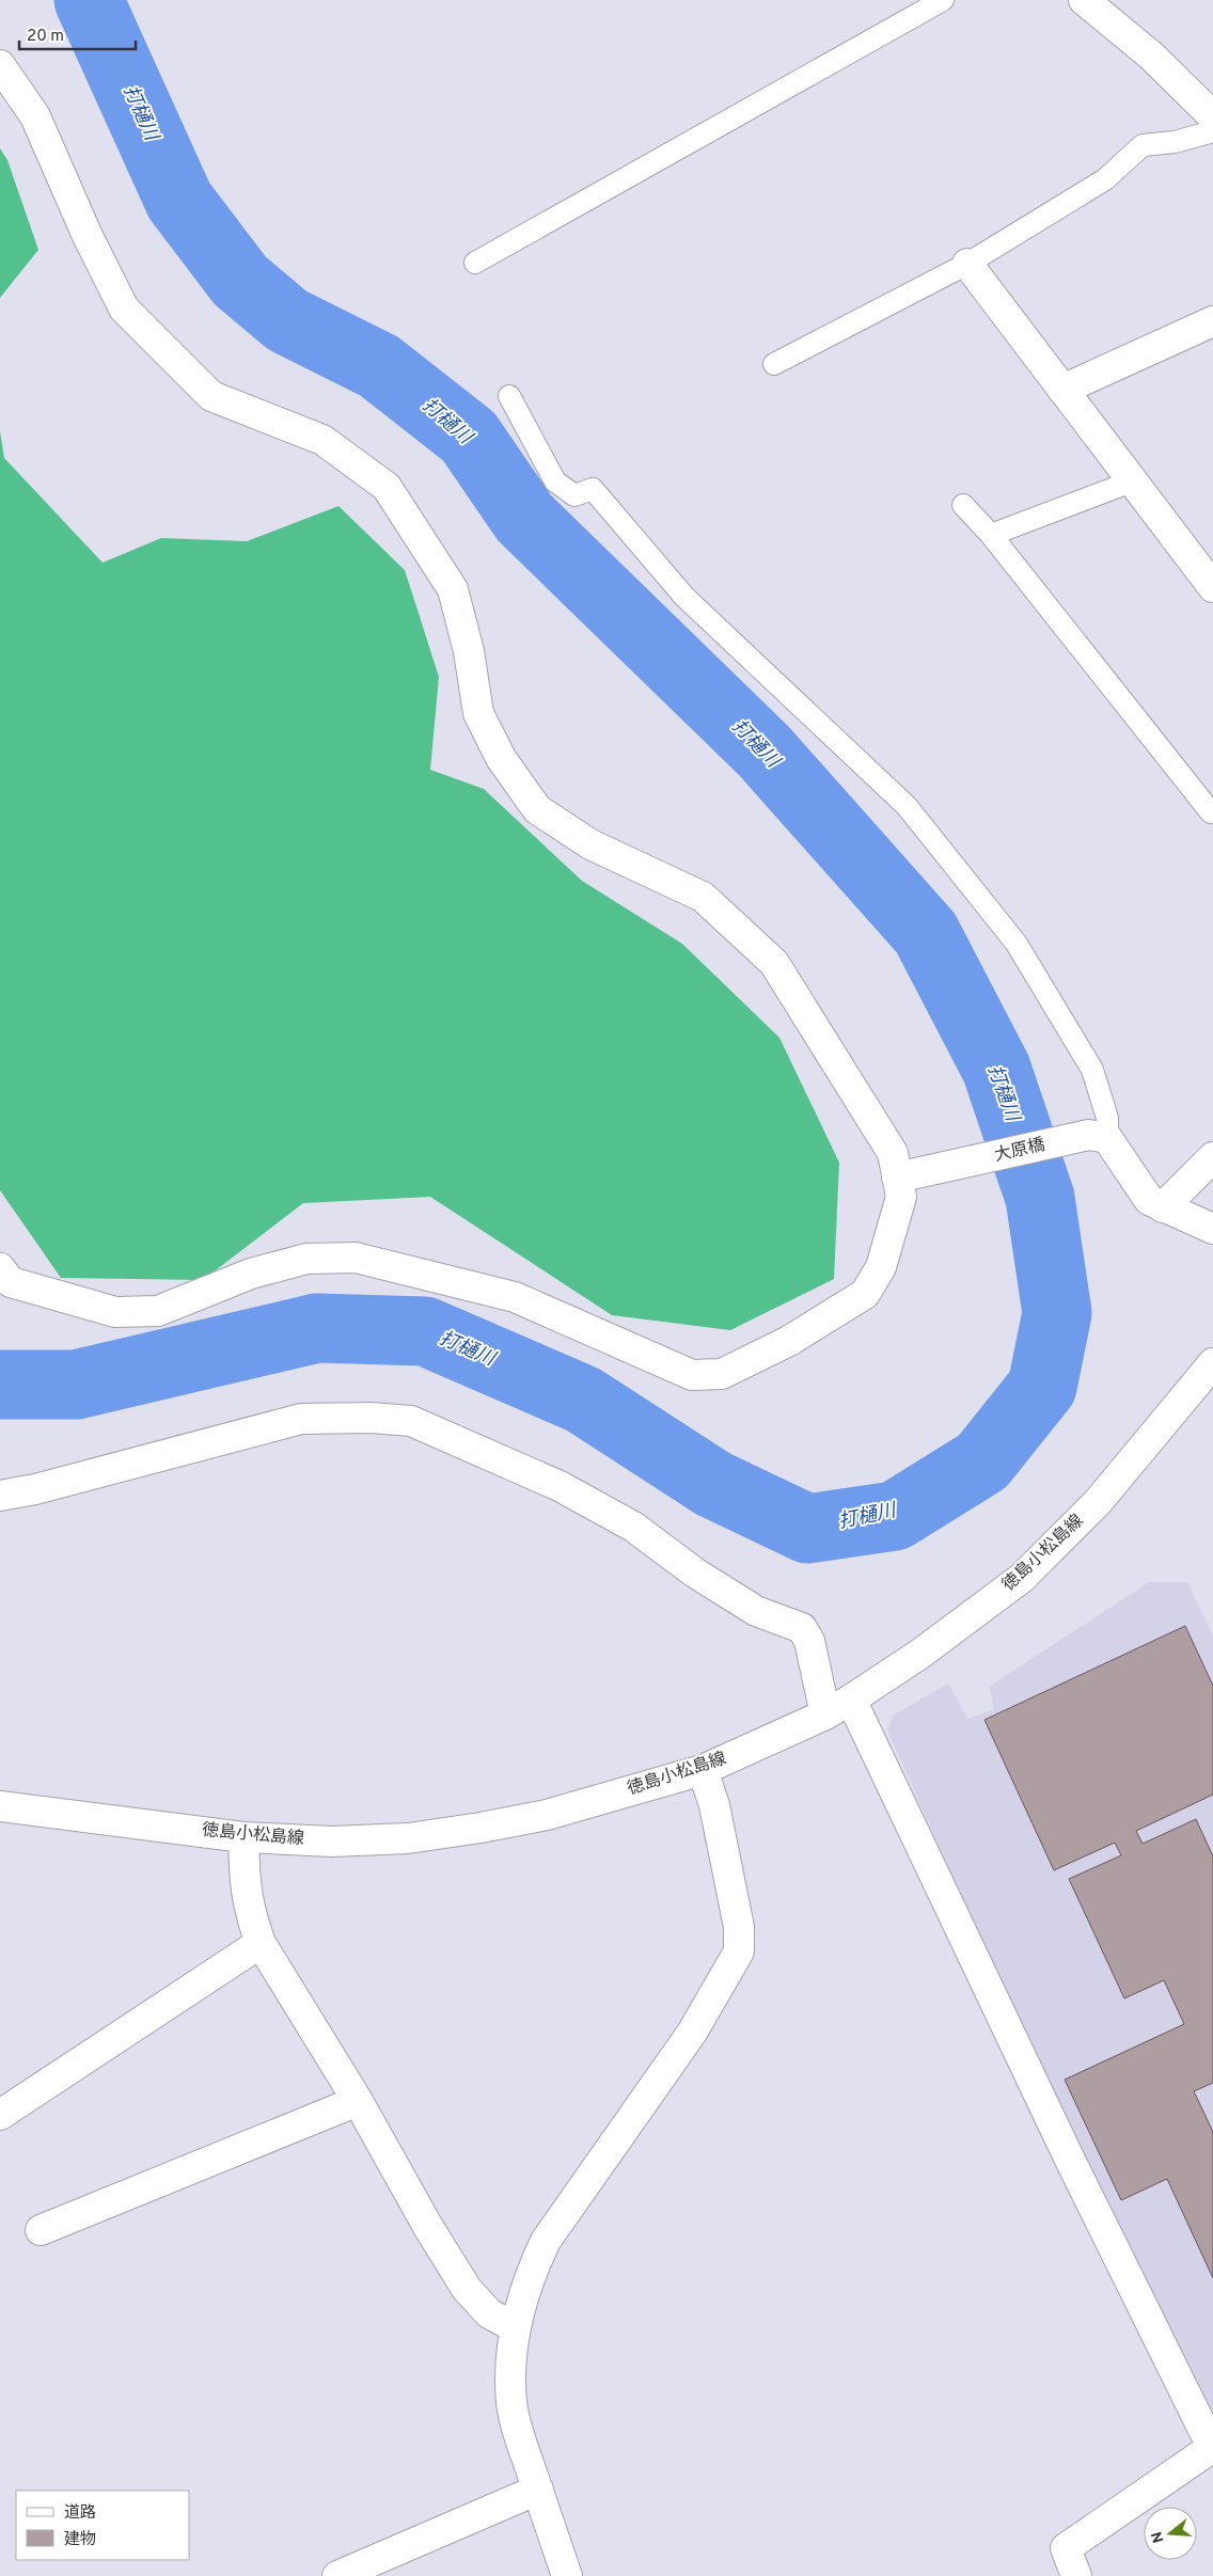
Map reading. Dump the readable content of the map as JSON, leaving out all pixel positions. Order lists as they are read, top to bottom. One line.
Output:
{"streets":{"street":["大原橋","徳島小松島線"]},"water":["打樋川"],"legend":["道路","建物"],"scale_bar":"20 m","north":"left"}
